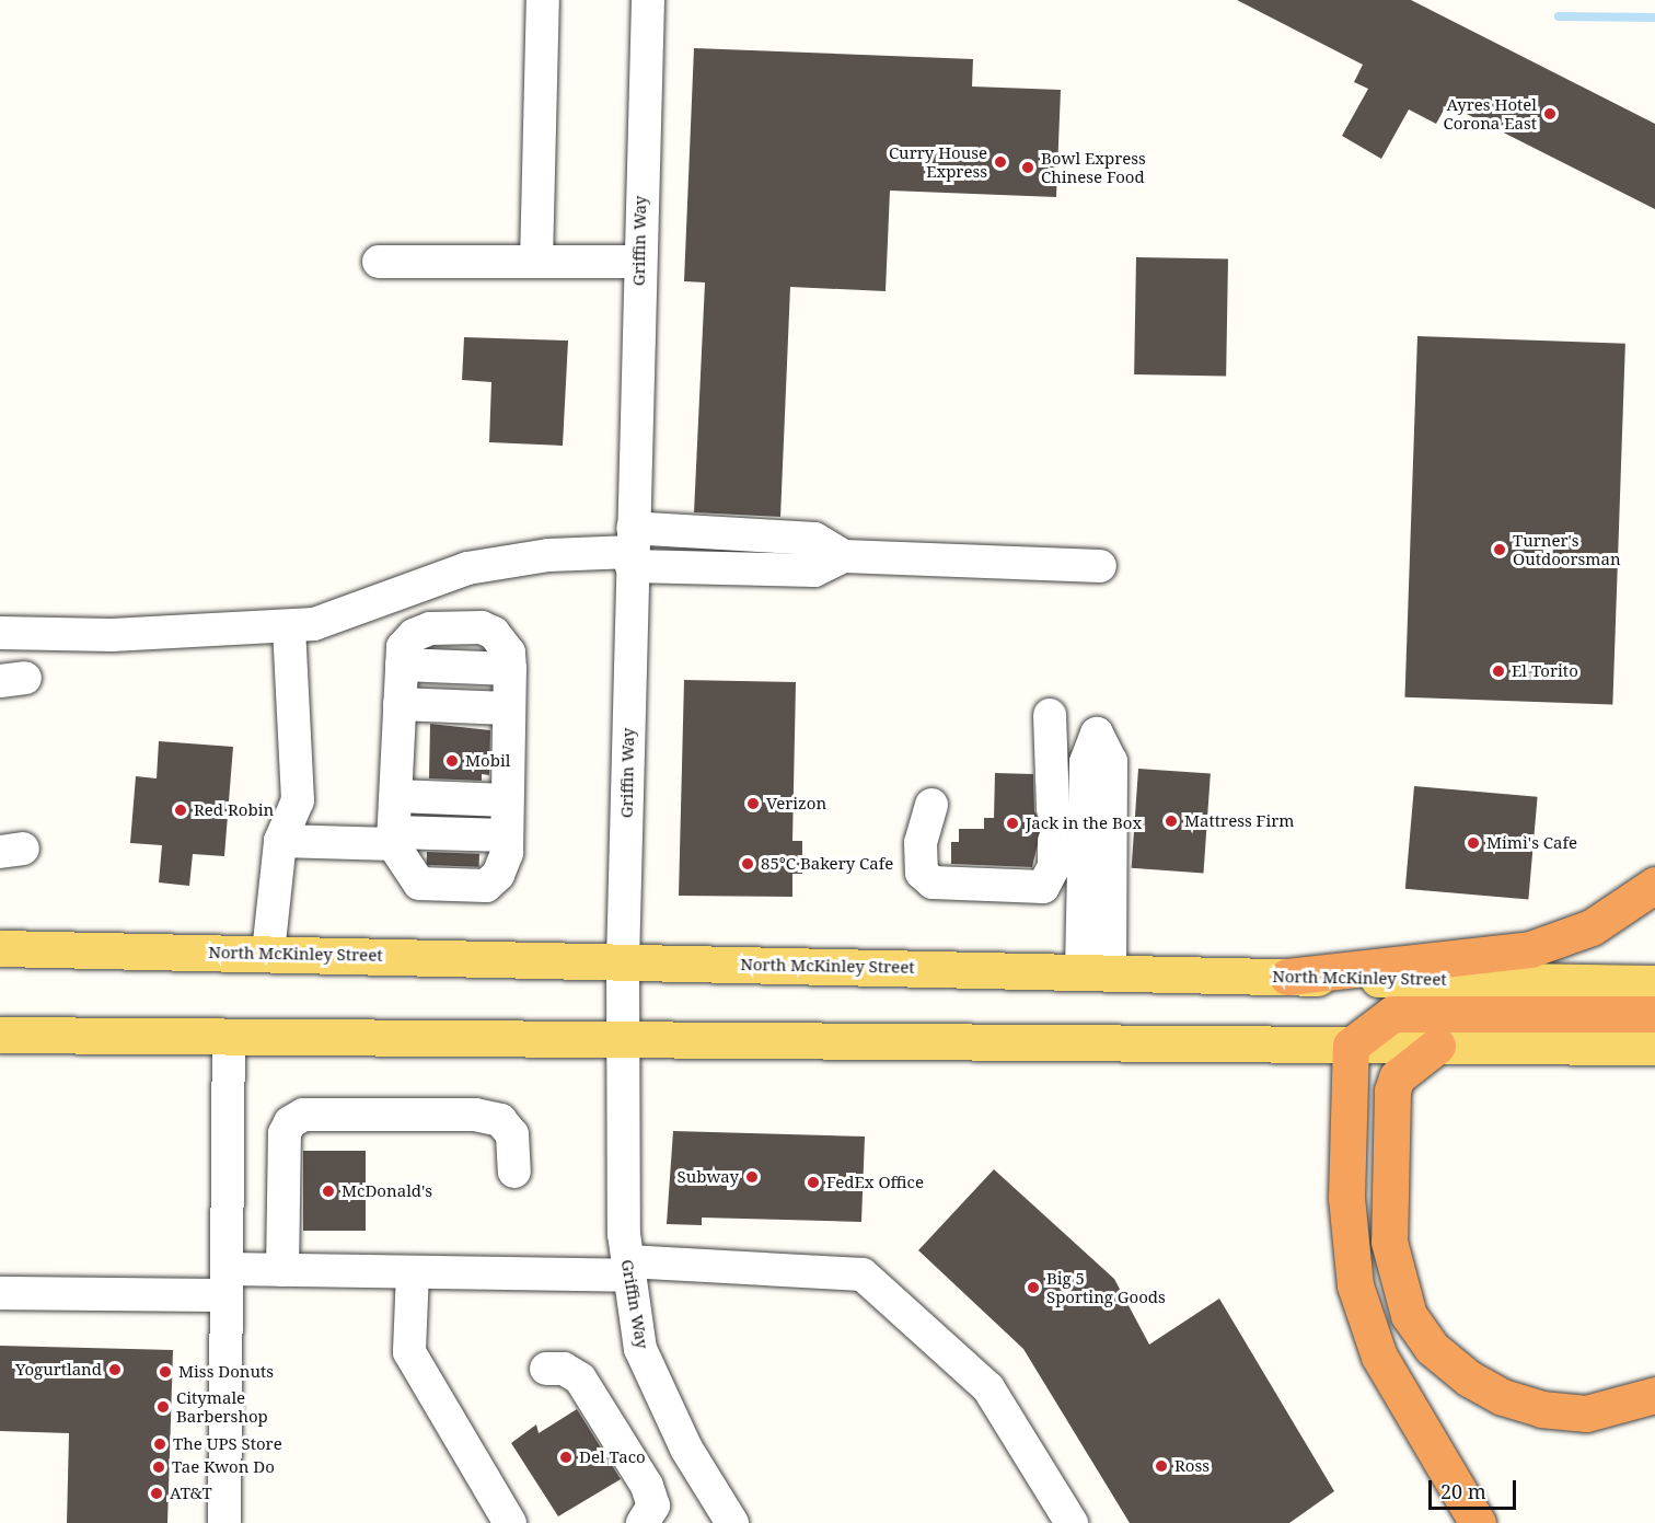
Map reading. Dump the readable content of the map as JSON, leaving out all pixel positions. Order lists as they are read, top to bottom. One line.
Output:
{"streets":{"main road":["North McKinley Street"],"street":["Griffin Way"]},"crossings":[["Griffin Way","North McKinley Street"]],"places":["Ayres Hotel Corona East","Curry House Express","Bowl Express Chinese Food","Turner's Outdoorsman","El Torito","Mobil","Verizon","Red Robin","Mattress Firm","Jack in the Box","Mimi's Cafe","85°C Bakery Cafe","Subway","FedEx Office","McDonald's","Big 5 Sporting Goods","Yogurtland","Miss Donuts","Citymale Barbershop","The UPS Store","Del Taco","Ross","Tae Kwon Do","AT&T"],"scale_bar":"20 m"}
